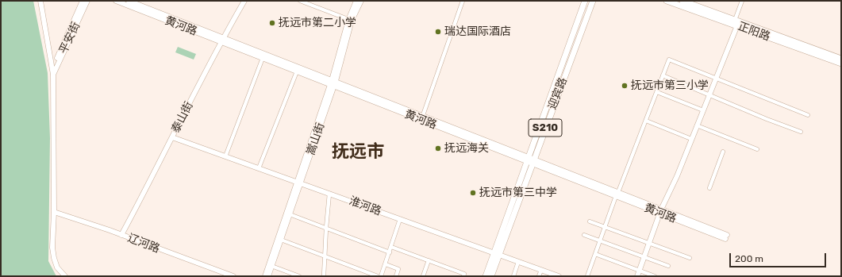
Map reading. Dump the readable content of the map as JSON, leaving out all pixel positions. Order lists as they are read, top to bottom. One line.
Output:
{"streets":{"main road":["黄河路","正阳路","平安街","迎宾路","泰山街","S210","嵩山街","淮河路","辽河路"]},"crossings":[["黄河路","迎宾路"],["黄河路","泰山街"],["黄河路","嵩山街"],["迎宾路","淮河路"],["泰山街","淮河路"],["泰山街","辽河路"],["嵩山街","淮河路"]],"districts":["抚远市"],"places":["抚远市第二小学","瑞达国际酒店","抚远市第三小学","抚远海关","抚远市第三中学"],"scale_bar":"200 m"}
